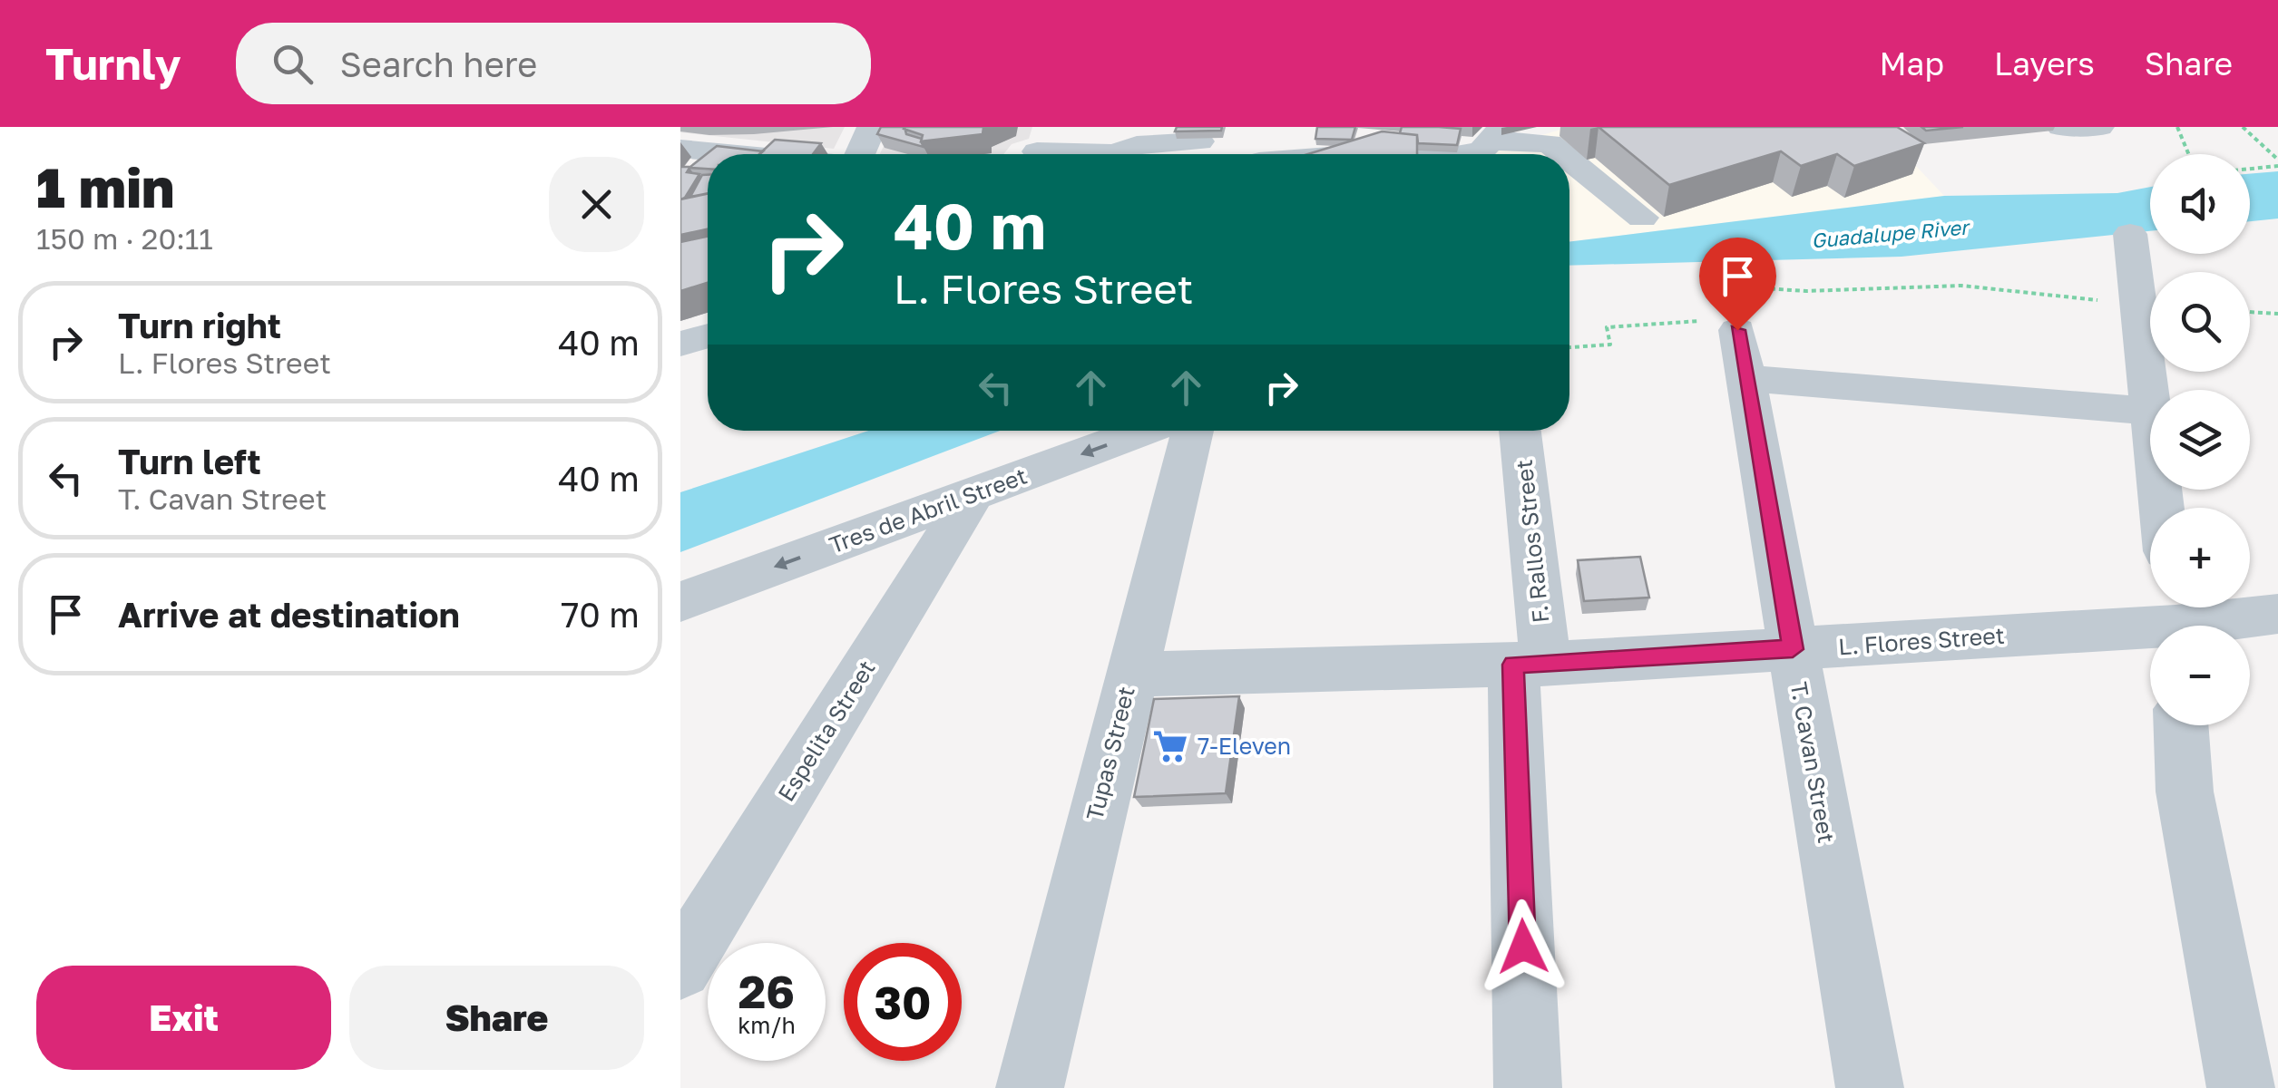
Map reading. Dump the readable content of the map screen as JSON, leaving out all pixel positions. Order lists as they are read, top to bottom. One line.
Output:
{"streets":{"street":["Tres de Abril Street","F. Rallos Street","L. Flores Street","Espelita Street","Tupas Street","T. Cavan Street"]},"crossings":[["Tres de Abril Street","Espelita Street"],["F. Rallos Street","L. Flores Street"],["L. Flores Street","Tupas Street"],["L. Flores Street","T. Cavan Street"]],"one_way":["Tres de Abril Street"],"water":["Guadalupe River"],"places":{"supermarket":["7-Eleven"]},"page":{"header":"Turnly","search":"Search here","nav":["Map","Layers","Share"],"heading":["1 min","150 m · 20:11"],"map_buttons":["+","−"],"turn":["40 m","L. Flores Street"],"list":[{"name":"Turn right","note":"L. Flores Street","value":"40 m"},{"name":"Turn left","note":"T. Cavan Street","value":"40 m"},{"name":"Arrive at destination","value":"70 m"}],"speed":"26 km/h","limit":"30","buttons":["Exit","Share"]}}
